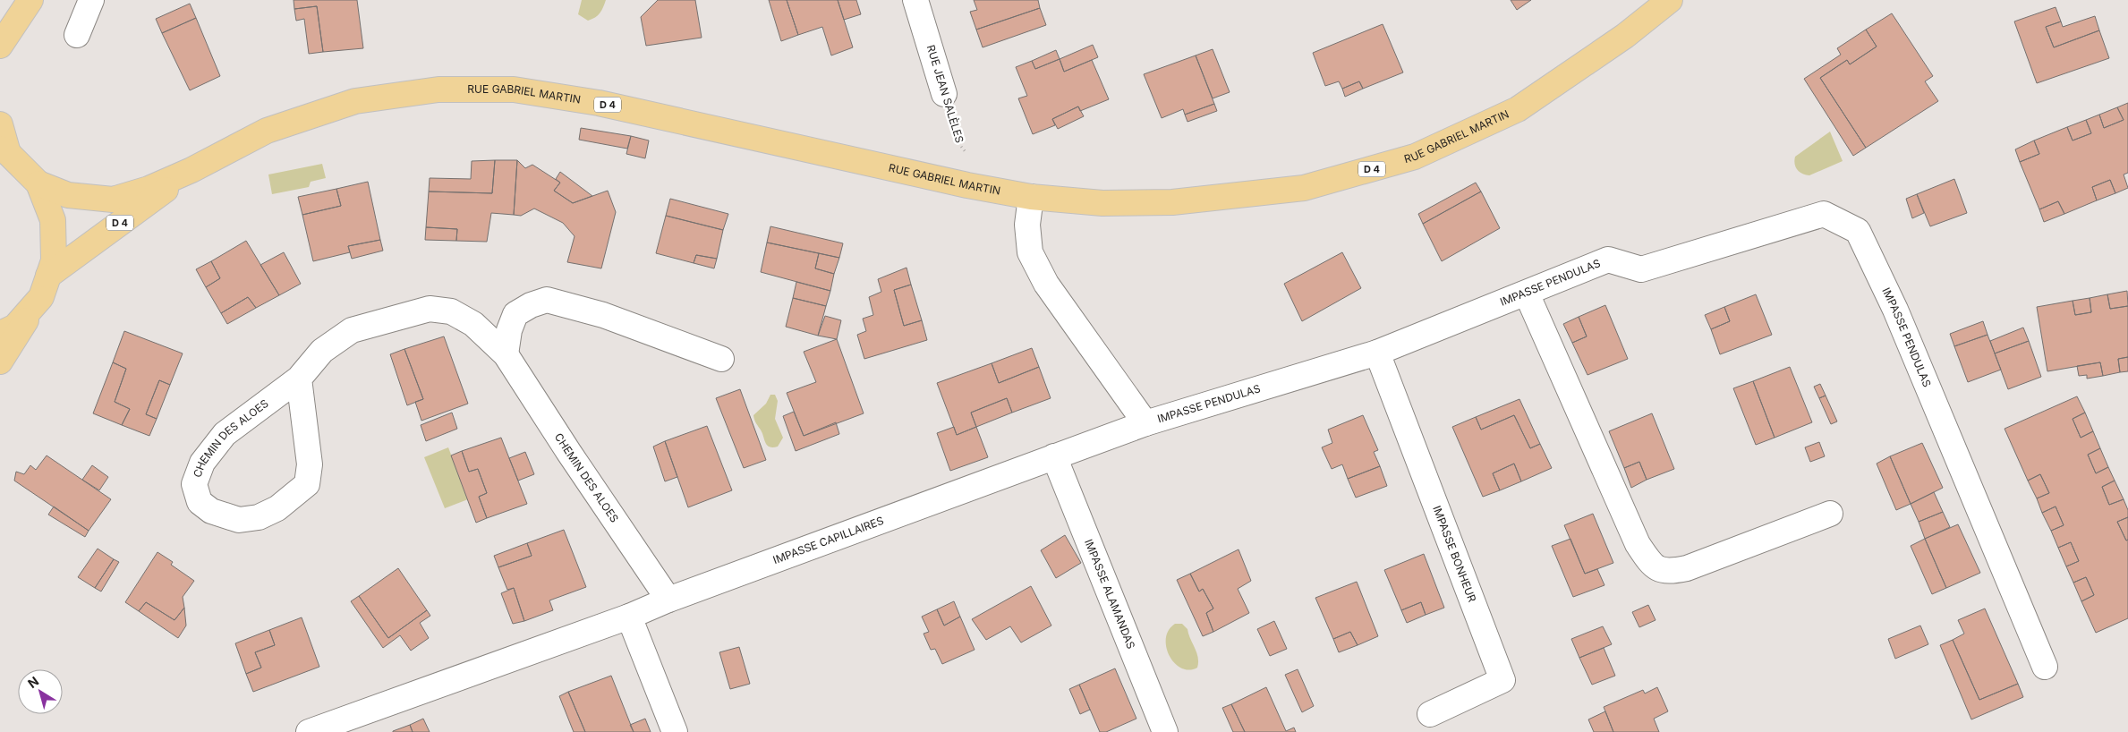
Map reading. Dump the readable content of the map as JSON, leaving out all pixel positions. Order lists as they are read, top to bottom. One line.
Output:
{"streets":{"main road":["RUE GABRIEL MARTIN","D 4"],"street":["RUE JEAN SALÈLES","IMPASSE PENDULAS","CHEMIN DES ALOES","IMPASSE CAPILLAIRES","IMPASSE BONHEUR","IMPASSE ALAMANDAS"]},"crossings":[["RUE JEAN SALÈLES","RUE GABRIEL MARTIN"],["RUE GABRIEL MARTIN","D 4"],["RUE GABRIEL MARTIN","IMPASSE PENDULAS"],["IMPASSE PENDULAS","IMPASSE CAPILLAIRES"],["IMPASSE PENDULAS","IMPASSE BONHEUR"],["CHEMIN DES ALOES","IMPASSE CAPILLAIRES"],["IMPASSE CAPILLAIRES","IMPASSE ALAMANDAS"]],"north":"top left"}
